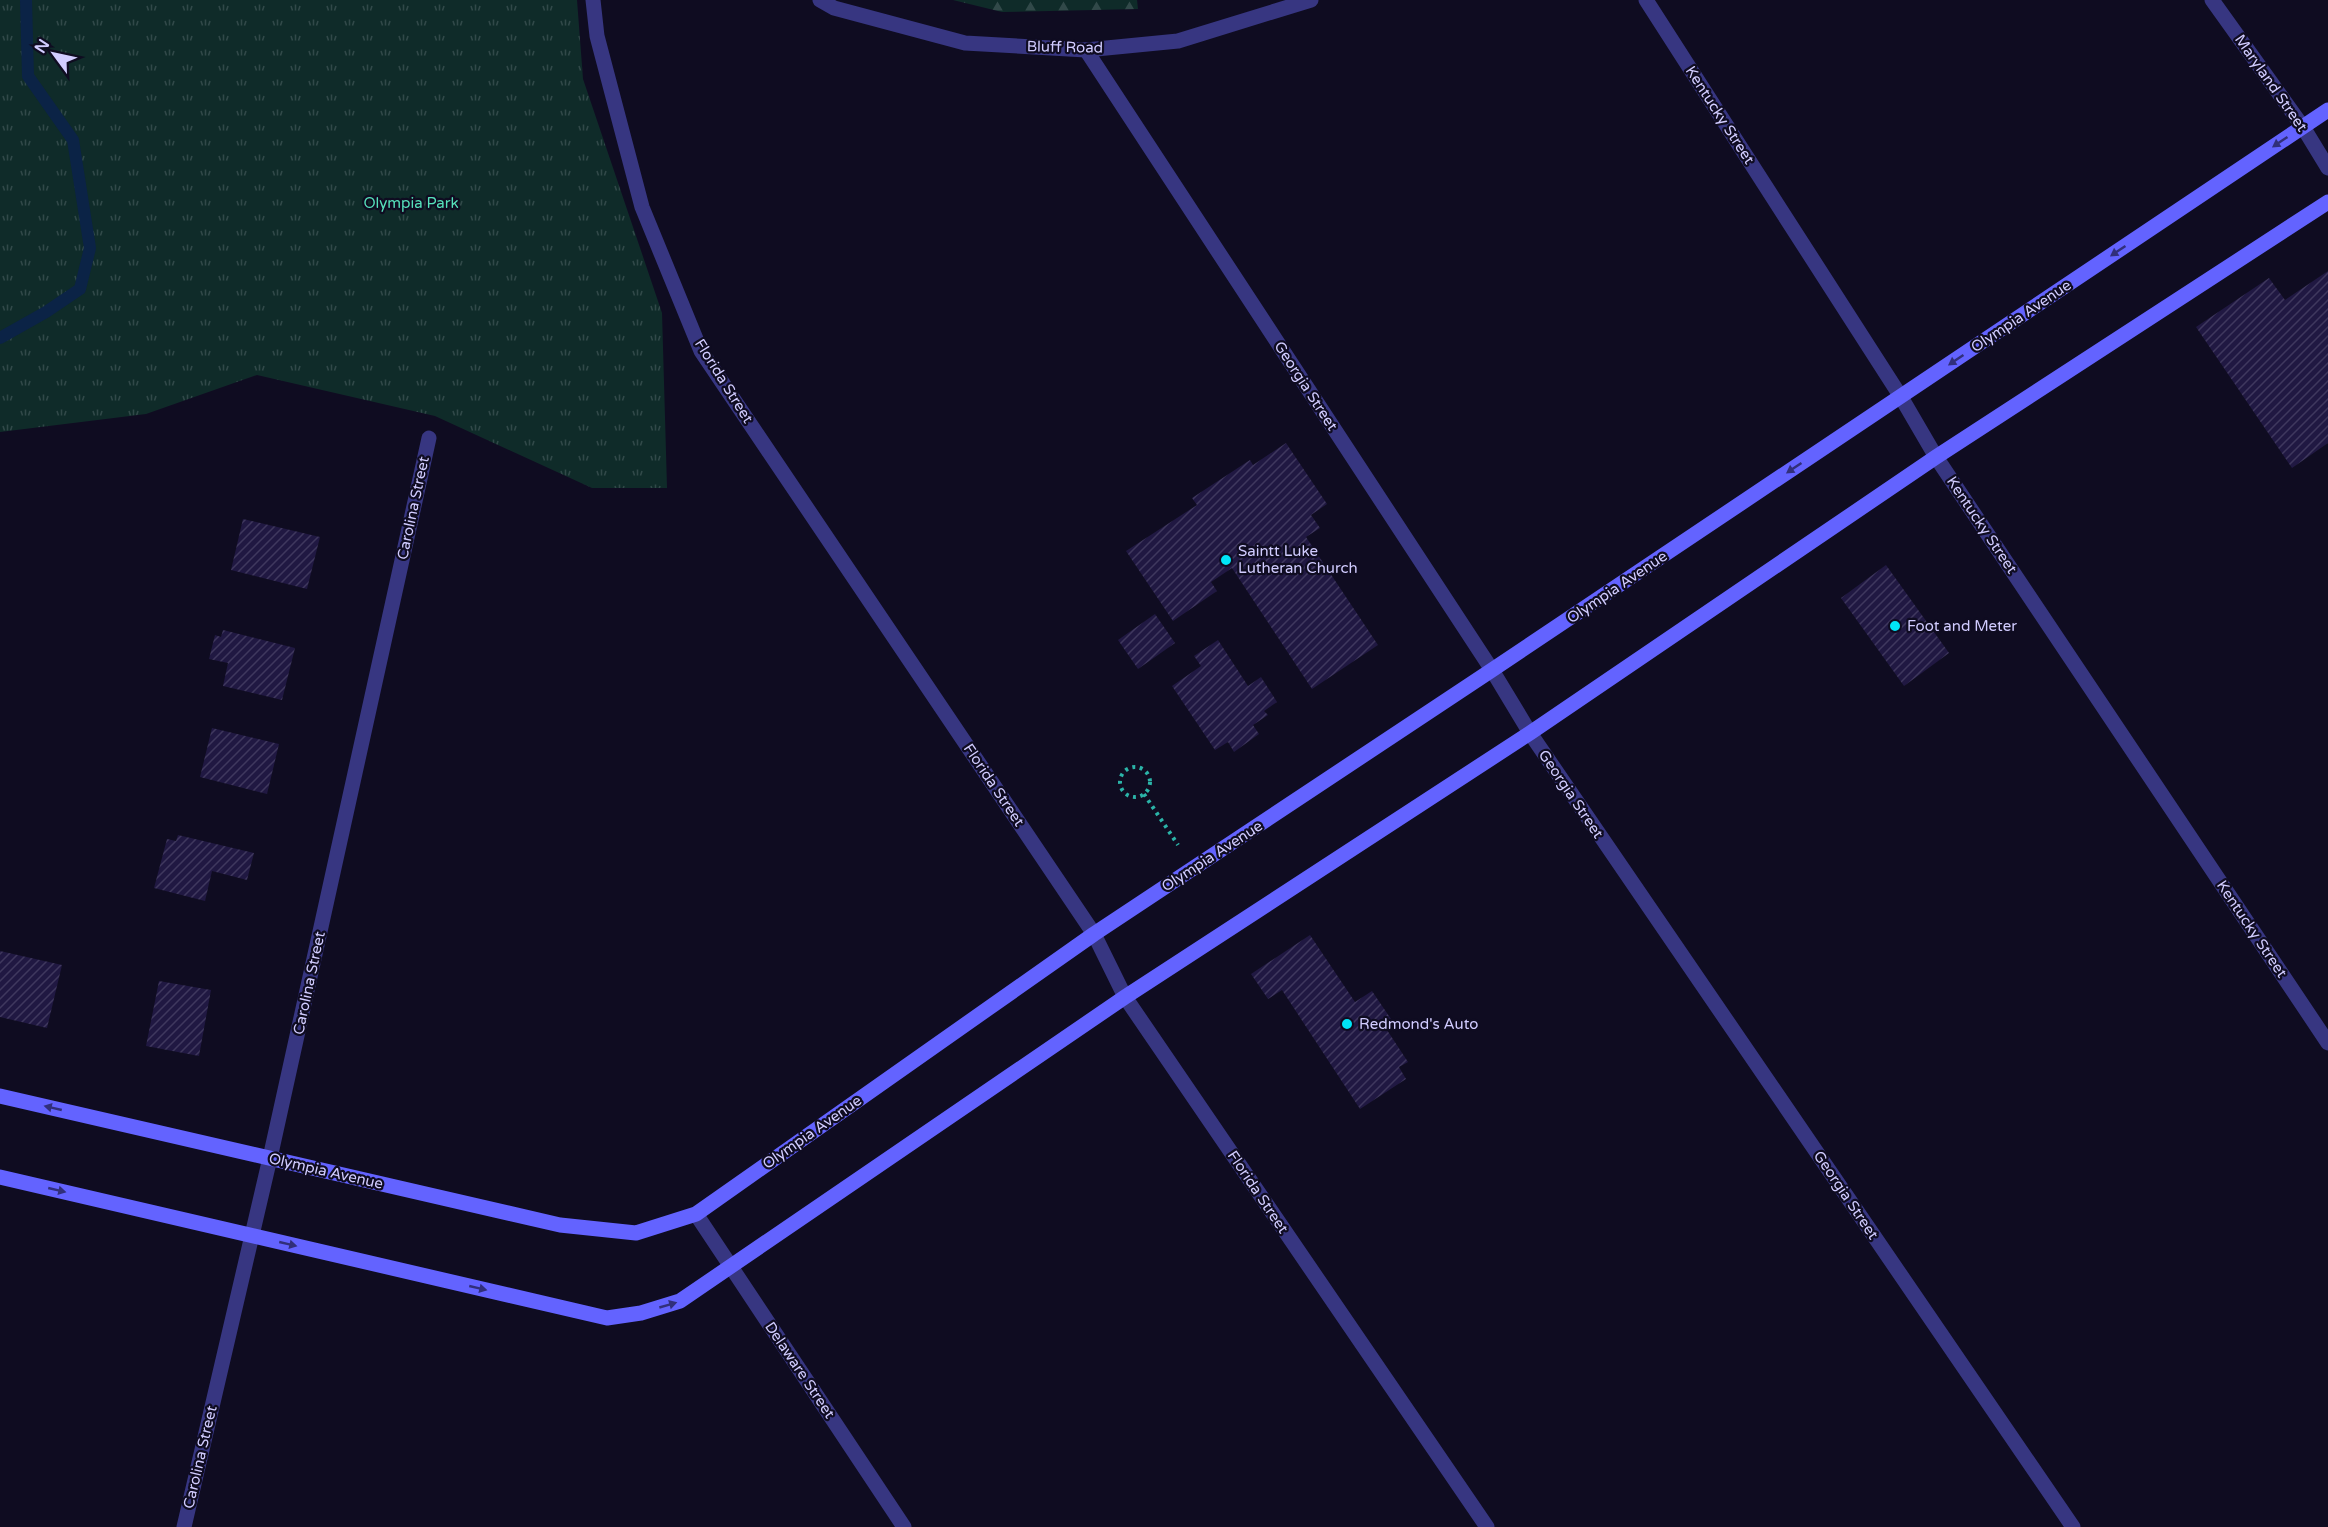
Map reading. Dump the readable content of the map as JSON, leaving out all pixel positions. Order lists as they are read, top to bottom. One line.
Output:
{"streets":{"main road":["Olympia Avenue"],"street":["Bluff Road","Maryland Street","Kentucky Street","Florida Street","Georgia Street","Carolina Street","Delaware Street"]},"crossings":[["Bluff Road","Georgia Street"],["Maryland Street","Olympia Avenue"],["Kentucky Street","Olympia Avenue"],["Olympia Avenue","Florida Street"],["Olympia Avenue","Georgia Street"],["Olympia Avenue","Carolina Street"],["Olympia Avenue","Delaware Street"]],"parks":["Olympia Park"],"places":["Saintt Luke Lutheran Church","Foot and Meter","Redmond's Auto"],"north":"top left"}
